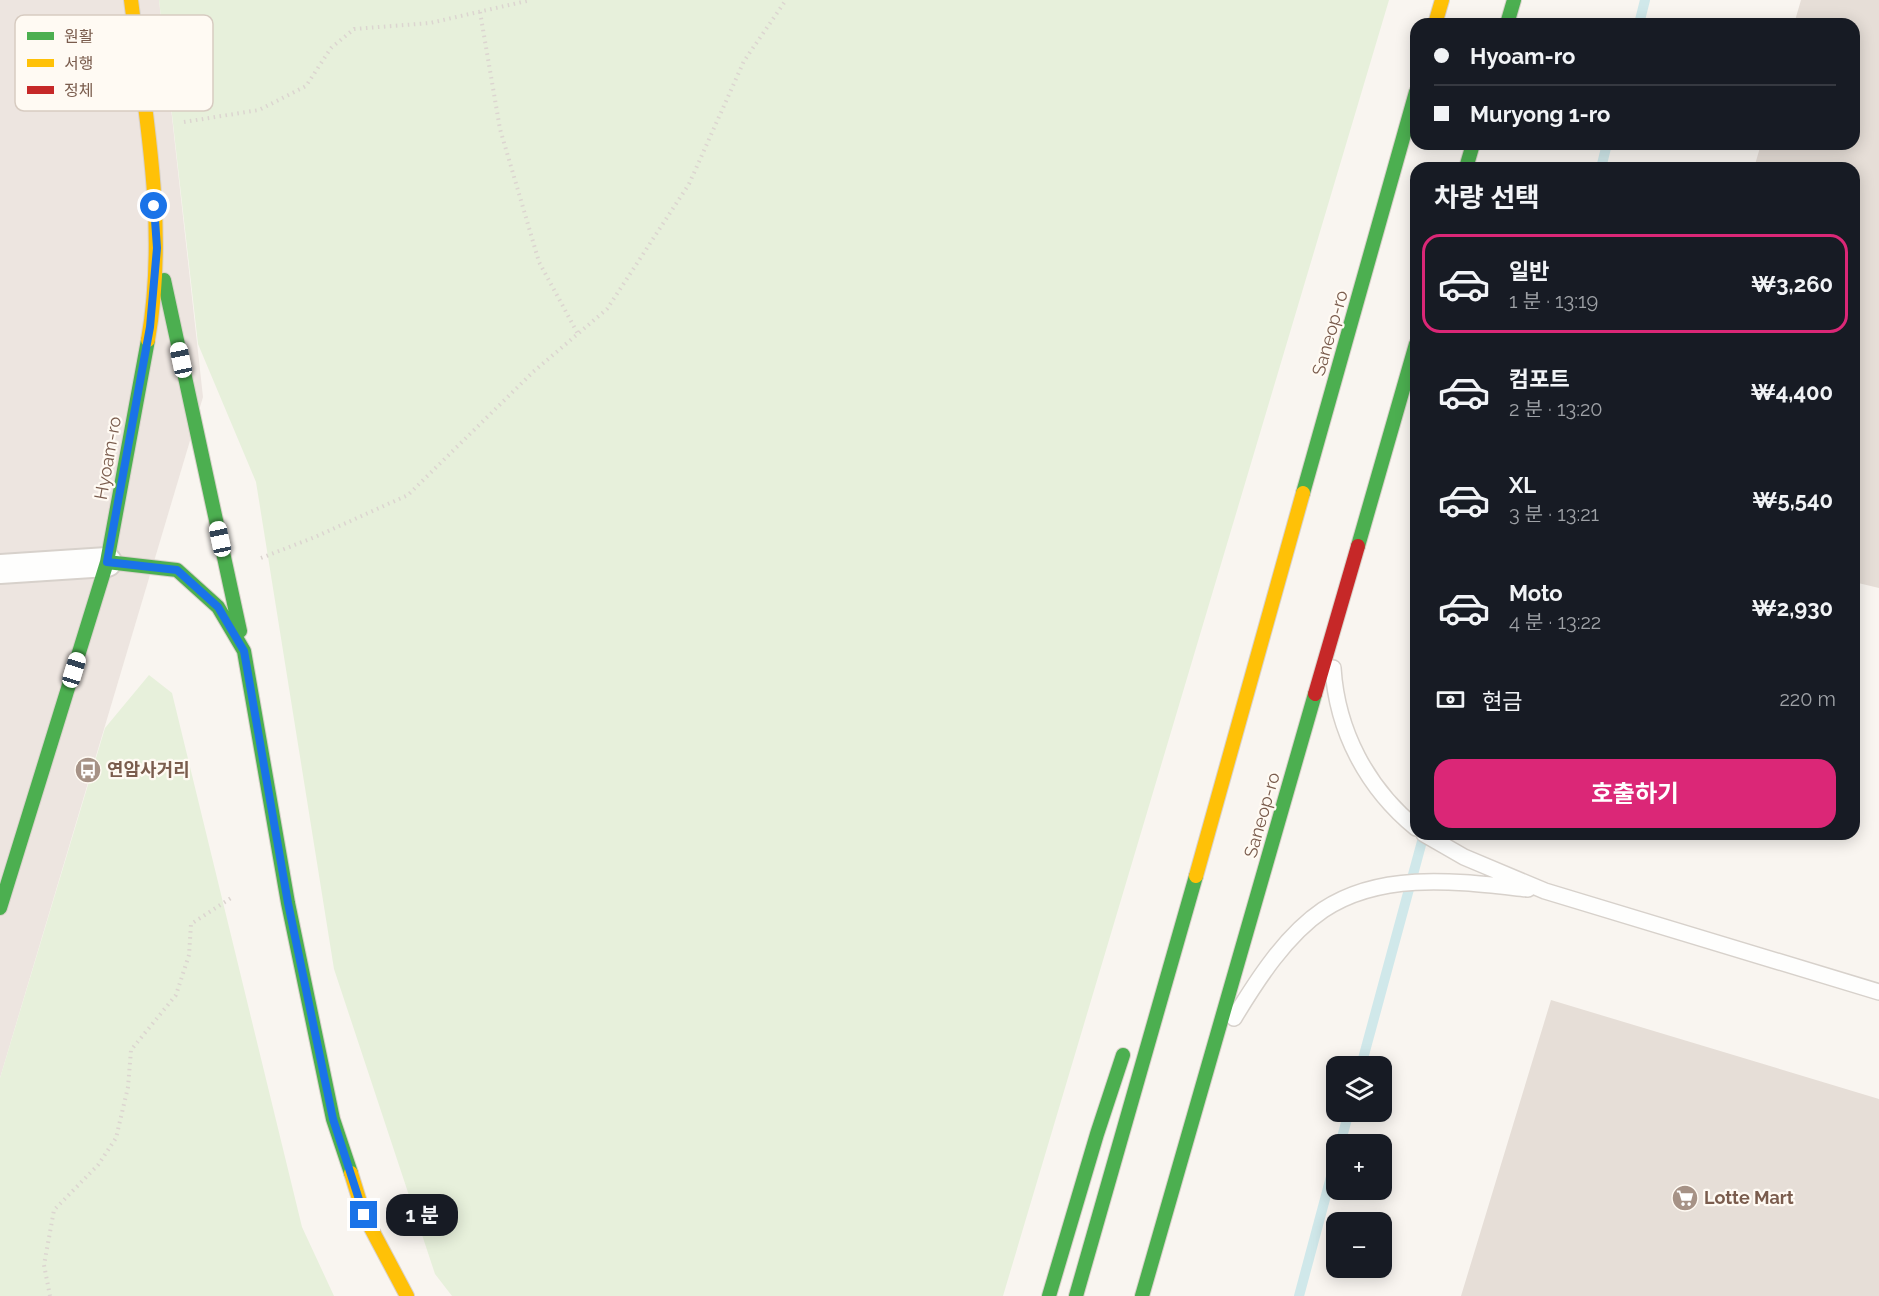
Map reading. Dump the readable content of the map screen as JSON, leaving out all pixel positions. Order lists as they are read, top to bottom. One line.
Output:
{"streets":{"main road":["Saneop-ro","Hyoam-ro"]},"places":{"bus stop":["연암사거리"],"supermarket":["Lotte Mart"]},"legend":["원활","서행","정체"],"page":{"banner":["Hyoam-ro","Muryong 1-ro"],"heading":"차량 선택","list":[{"name":"일반","note":"1 분 · 13:19","value":"₩3,260"},{"name":"컴포트","note":"2 분 · 13:20","value":"₩4,400"},{"name":"XL","note":"3 분 · 13:21","value":"₩5,540"},{"name":"Moto","note":"4 분 · 13:22","value":"₩2,930"}],"pay":["현금","220 m"],"buttons":"호출하기","map_buttons":["+","−"],"bubble":"1 분"}}
